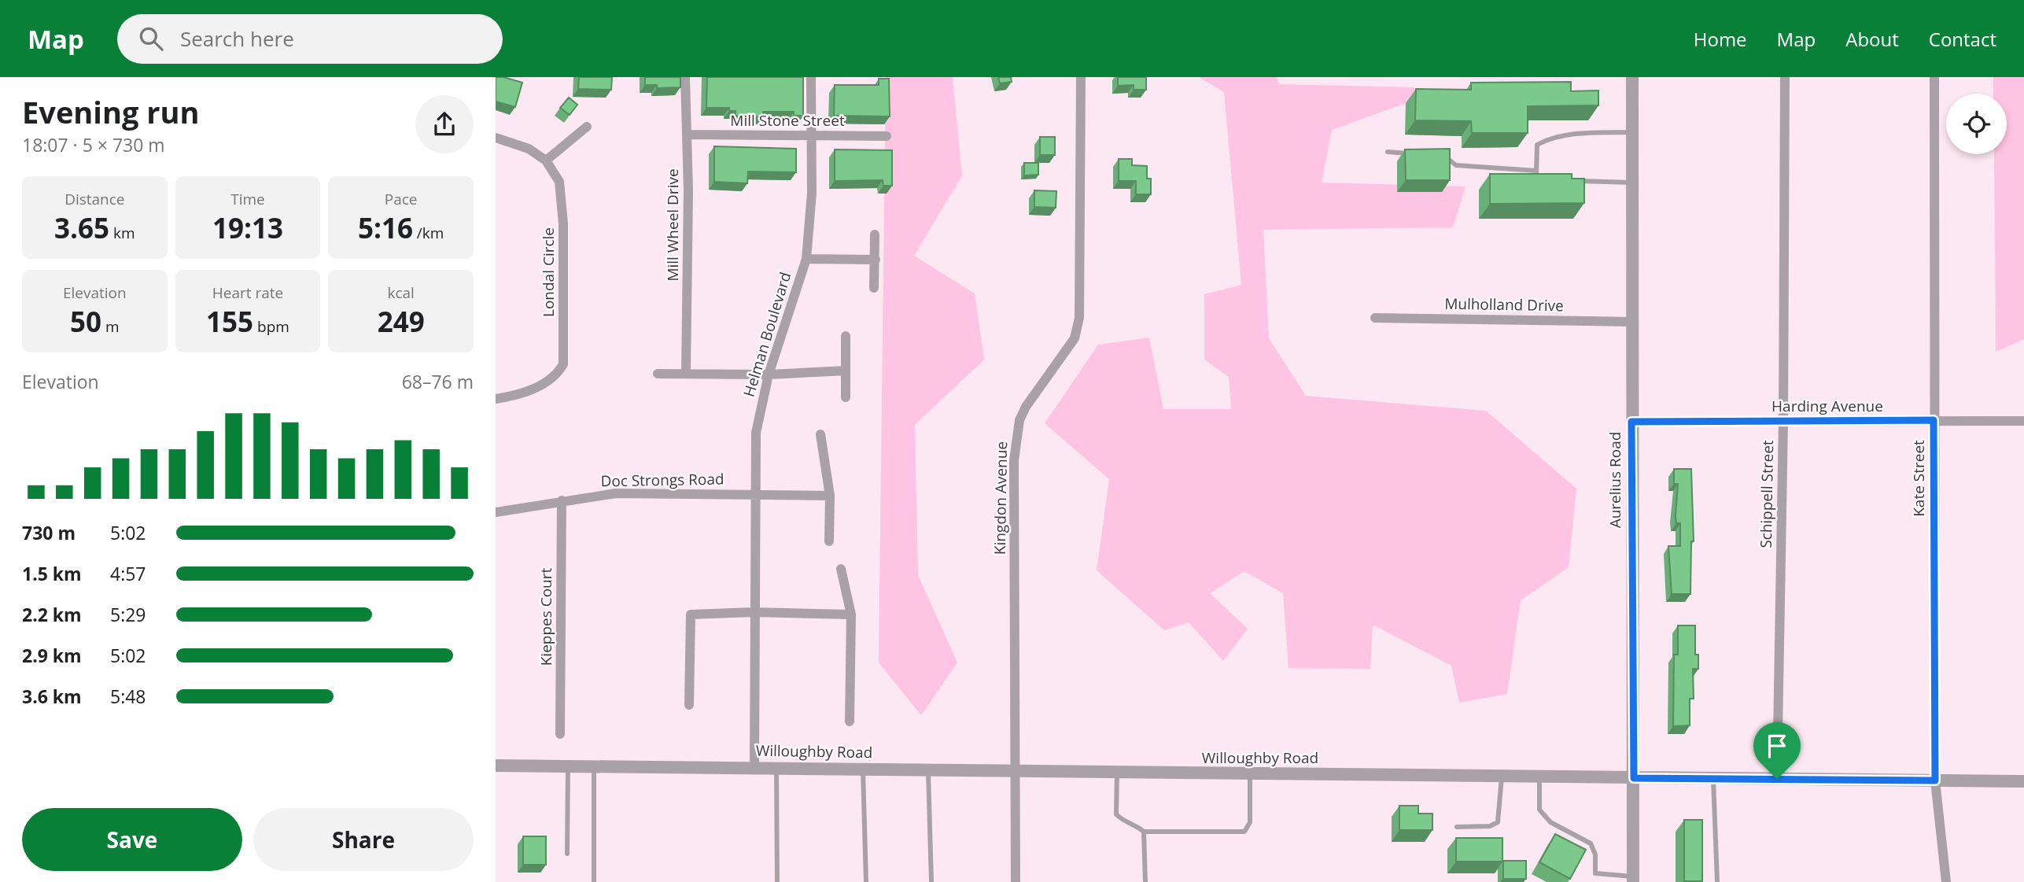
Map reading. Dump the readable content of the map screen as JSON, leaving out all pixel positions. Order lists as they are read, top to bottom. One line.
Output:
{"streets":{"street":["Mill Stone Street","Mill Wheel Drive","Londal Circle","Mulholland Drive","Helman Boulevard","Harding Avenue","Kate Street","Doc Strongs Road","Aurelius Road","Schippell Street","Kingdon Avenue","Kieppes Court","Willoughby Road"]},"crossings":[["Mill Stone Street","Mill Wheel Drive"],["Mill Stone Street","Helman Boulevard"],["Mulholland Drive","Aurelius Road"],["Helman Boulevard","Doc Strongs Road"],["Helman Boulevard","Willoughby Road"],["Harding Avenue","Kate Street"],["Harding Avenue","Aurelius Road"],["Harding Avenue","Schippell Street"],["Kate Street","Willoughby Road"],["Doc Strongs Road","Kieppes Court"],["Aurelius Road","Willoughby Road"],["Schippell Street","Willoughby Road"],["Kingdon Avenue","Willoughby Road"]],"page":{"header":"Map","search":"Search here","nav":["Home","Map","About","Contact"],"heading":["Evening run","18:07 · 5 × 730 m"],"stats":[["Distance","3.65 km"],["Time","19:13"],["Pace","5:16 /km"],["Elevation","50 m"],["Heart rate","155 bpm"],["kcal","249"]],"chart":["Elevation","68–76 m"],"list":[{"name":"730 m","note":"5:02"},{"name":"1.5 km","note":"4:57"},{"name":"2.2 km","note":"5:29"},{"name":"2.9 km","note":"5:02"},{"name":"3.6 km","note":"5:48"}],"buttons":["Save","Share"]}}
